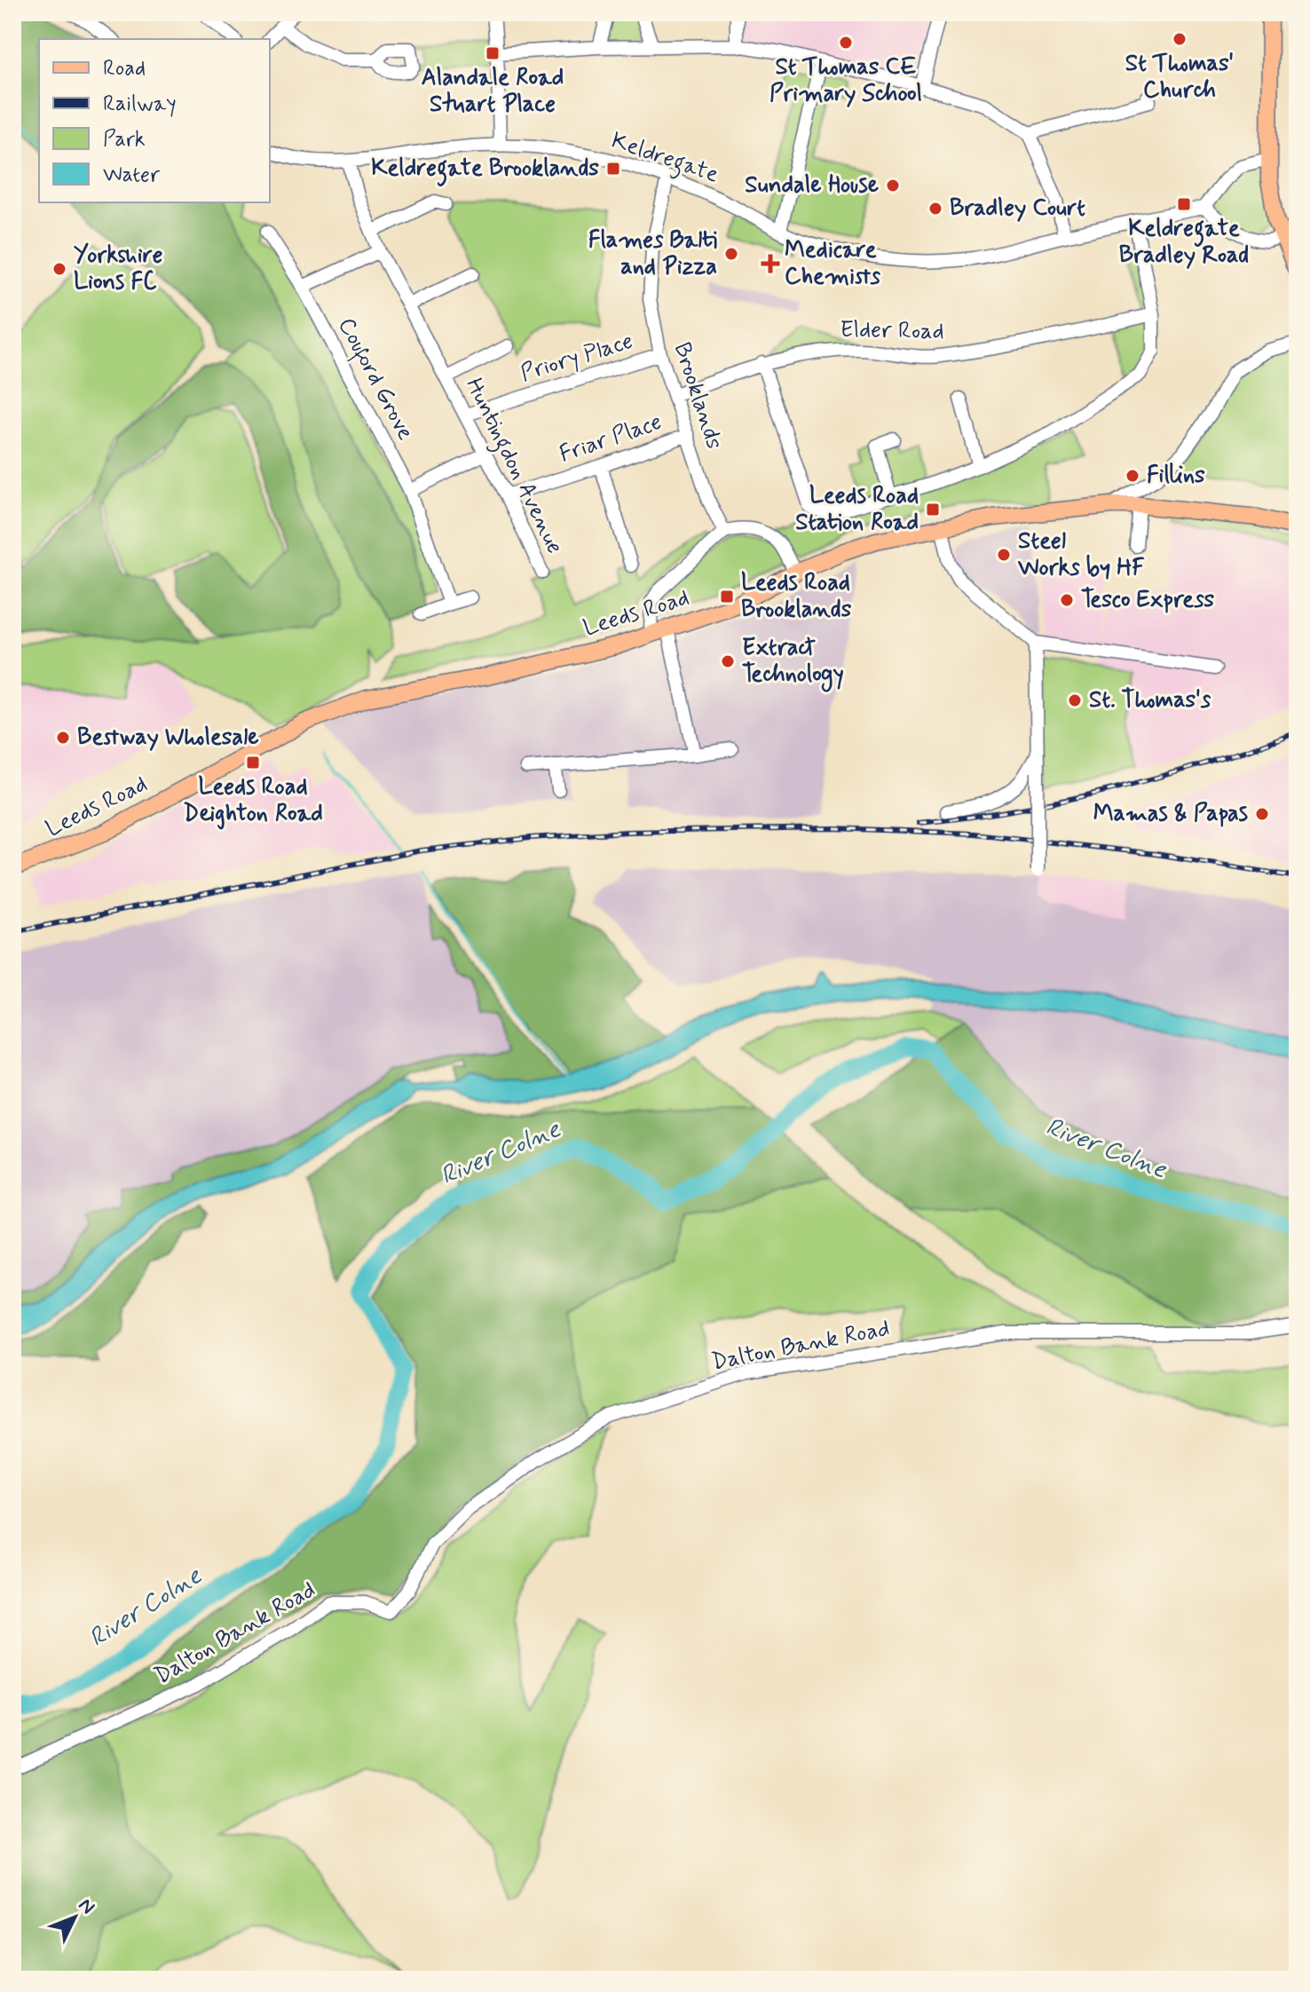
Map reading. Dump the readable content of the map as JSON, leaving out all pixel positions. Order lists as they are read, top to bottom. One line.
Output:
{"streets":{"main road":["Leeds Road"],"street":["Keldregate","Elder Road","Priory Place","Couford Grove","Brooklands","Friar Place","Huntingdon Avenue","Dalton Bank Road"]},"crossings":[["Keldregate","Brooklands"],["Keldregate","Huntingdon Avenue"],["Elder Road","Brooklands"],["Priory Place","Brooklands"],["Priory Place","Huntingdon Avenue"],["Brooklands","Friar Place"],["Friar Place","Huntingdon Avenue"]],"water":["River Colne"],"places":{"other":["St Thomas' Church","St Thomas CE Primary School","Sundale House","Bradley Court","Flames Balti and Pizza","Yorkshire Lions FC","Fillins","Steel Works by HF","Tesco Express","Extract Technology","St. Thomas's","Bestway Wholesale","Mamas & Papas"],"transit":["Alandale Road Stuart Place","Keldregate Brooklands","Keldregate Bradley Road","Leeds Road Station Road","Leeds Road Brooklands","Leeds Road Deighton Road"],"health":["Medicare Chemists"]},"legend":["Road","Railway","Park","Water"],"north":"top right"}
